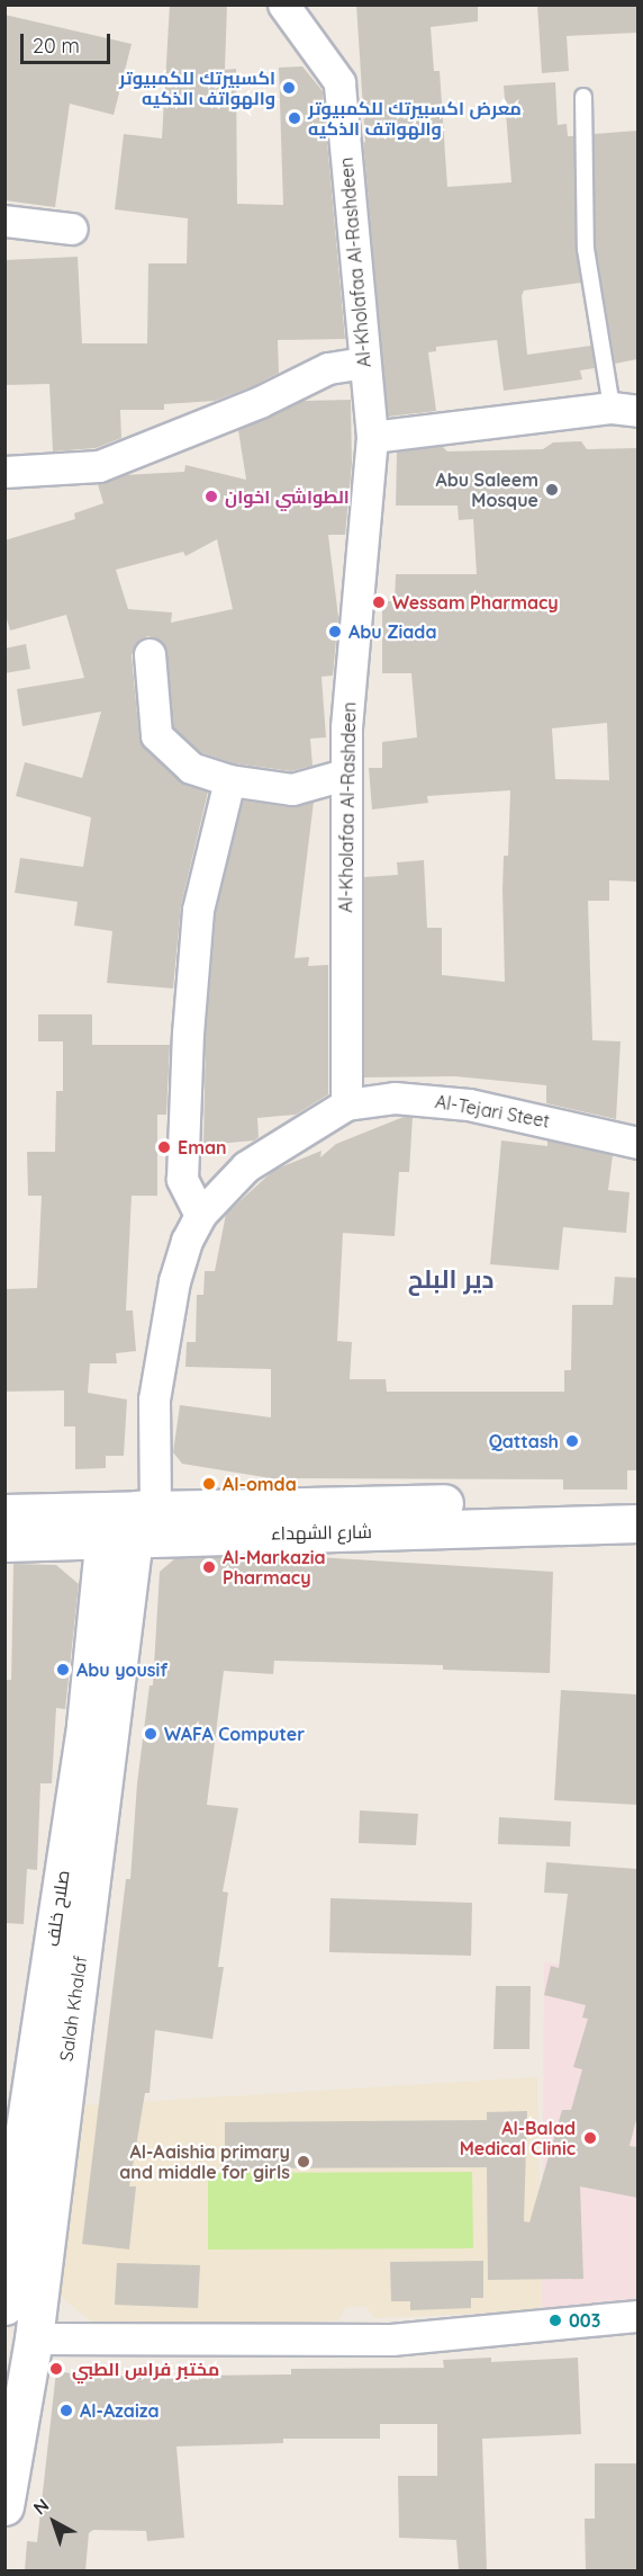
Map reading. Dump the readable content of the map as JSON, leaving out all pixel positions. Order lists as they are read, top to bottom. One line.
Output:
{"streets":{"main road":["شارع الشهداء","صلاح خلف","Salah Khalaf"],"street":["Al-Kholafaa Al-Rashdeen","Al-Tejari Steet"]},"crossings":[["Al-Kholafaa Al-Rashdeen","Al-Tejari Steet"],["شارع الشهداء","صلاح خلف"],["شارع الشهداء","Salah Khalaf"],["صلاح خلف","Salah Khalaf"]],"districts":["دير البلح"],"places":["اكسبيرتك للكمبيوتر والهواتف الذكيه","معرض اكسبيرتك للكمبيوتر والهواتف الذكيه","Abu Saleem Mosque","الطواشي اخوان","Wessam Pharmacy","Abu Ziada","Eman","Qattash","Al-omda","Al-Markazia Pharmacy","Abu yousif","WAFA Computer","Al-Balad Medical Clinic","Al-Aaishia primary and middle for girls","003","مختبر فراس الطبي","Al-Azaiza"],"scale_bar":"20 m","north":"top left"}
